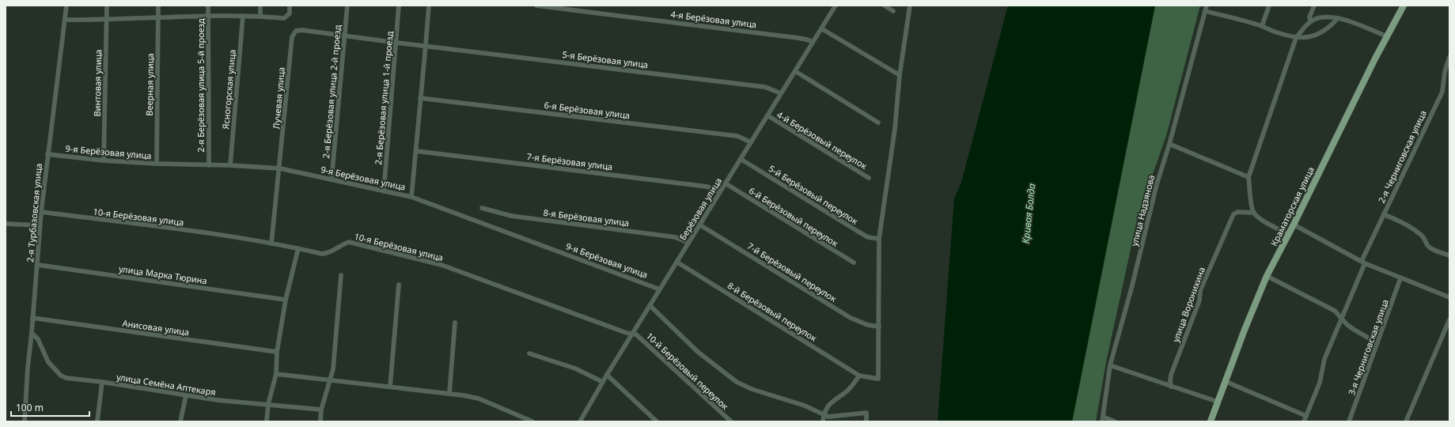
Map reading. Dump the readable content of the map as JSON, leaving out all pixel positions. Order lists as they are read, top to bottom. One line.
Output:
{"streets":{"main road":["Краматорская улица"],"street":["4-я Берёзовая улица","5-я Берёзовая улица","Винтовая улица","Веерная улица","2-я Берёзовая улица 5-й проезд","Ясногорская улица","2-я Берёзовая улица 2-й проезд","Лучевая улица","2-я Берёзовая улица 1-й проезд","6-я Берёзовая улица","4-й Берёзовый переулок","9-я Берёзовая улица","2-я Черниговская улица","7-я Берёзовая улица","5-й Берёзовый переулок","Берёзовая улица","улица Надзянова","2-я Турбазовская улица","10-я Берёзовая улица","6-й Берёзовый переулок","8-я Берёзовая улица","7-й Берёзовый переулок","улица Марка Тюрина","улица Воронихина","8-й Берёзовый переулок","Анисовая улица","3-я Черниговская улица","10-й Берёзовый переулок","улица Семёна Аптекаря"]},"crossings":[["4-я Берёзовая улица","Берёзовая улица"],["5-я Берёзовая улица","2-я Берёзовая улица 2-й проезд"],["5-я Берёзовая улица","Лучевая улица"],["5-я Берёзовая улица","2-я Берёзовая улица 1-й проезд"],["5-я Берёзовая улица","Берёзовая улица"],["Винтовая улица","9-я Берёзовая улица"],["Веерная улица","9-я Берёзовая улица"],["2-я Берёзовая улица 5-й проезд","9-я Берёзовая улица"],["Ясногорская улица","9-я Берёзовая улица"],["2-я Берёзовая улица 2-й проезд","9-я Берёзовая улица"],["Лучевая улица","9-я Берёзовая улица"],["Лучевая улица","10-я Берёзовая улица"],["2-я Берёзовая улица 1-й проезд","9-я Берёзовая улица"],["6-я Берёзовая улица","Берёзовая улица"],["4-й Берёзовый переулок","Берёзовая улица"],["9-я Берёзовая улица","Берёзовая улица"],["9-я Берёзовая улица","2-я Турбазовская улица"],["7-я Берёзовая улица","Берёзовая улица"],["5-й Берёзовый переулок","Берёзовая улица"],["Берёзовая улица","10-я Берёзовая улица"],["Берёзовая улица","6-й Берёзовый переулок"],["Берёзовая улица","8-я Берёзовая улица"],["Берёзовая улица","7-й Берёзовый переулок"],["Берёзовая улица","8-й Берёзовый переулок"],["Берёзовая улица","10-й Берёзовый переулок"],["2-я Турбазовская улица","10-я Берёзовая улица"],["2-я Турбазовская улица","улица Марка Тюрина"],["2-я Турбазовская улица","Анисовая улица"],["2-я Турбазовская улица","улица Семёна Аптекаря"],["10-я Берёзовая улица","10-й Берёзовый переулок"]],"water":["Кривая Болда"],"scale_bar":"100 m"}
